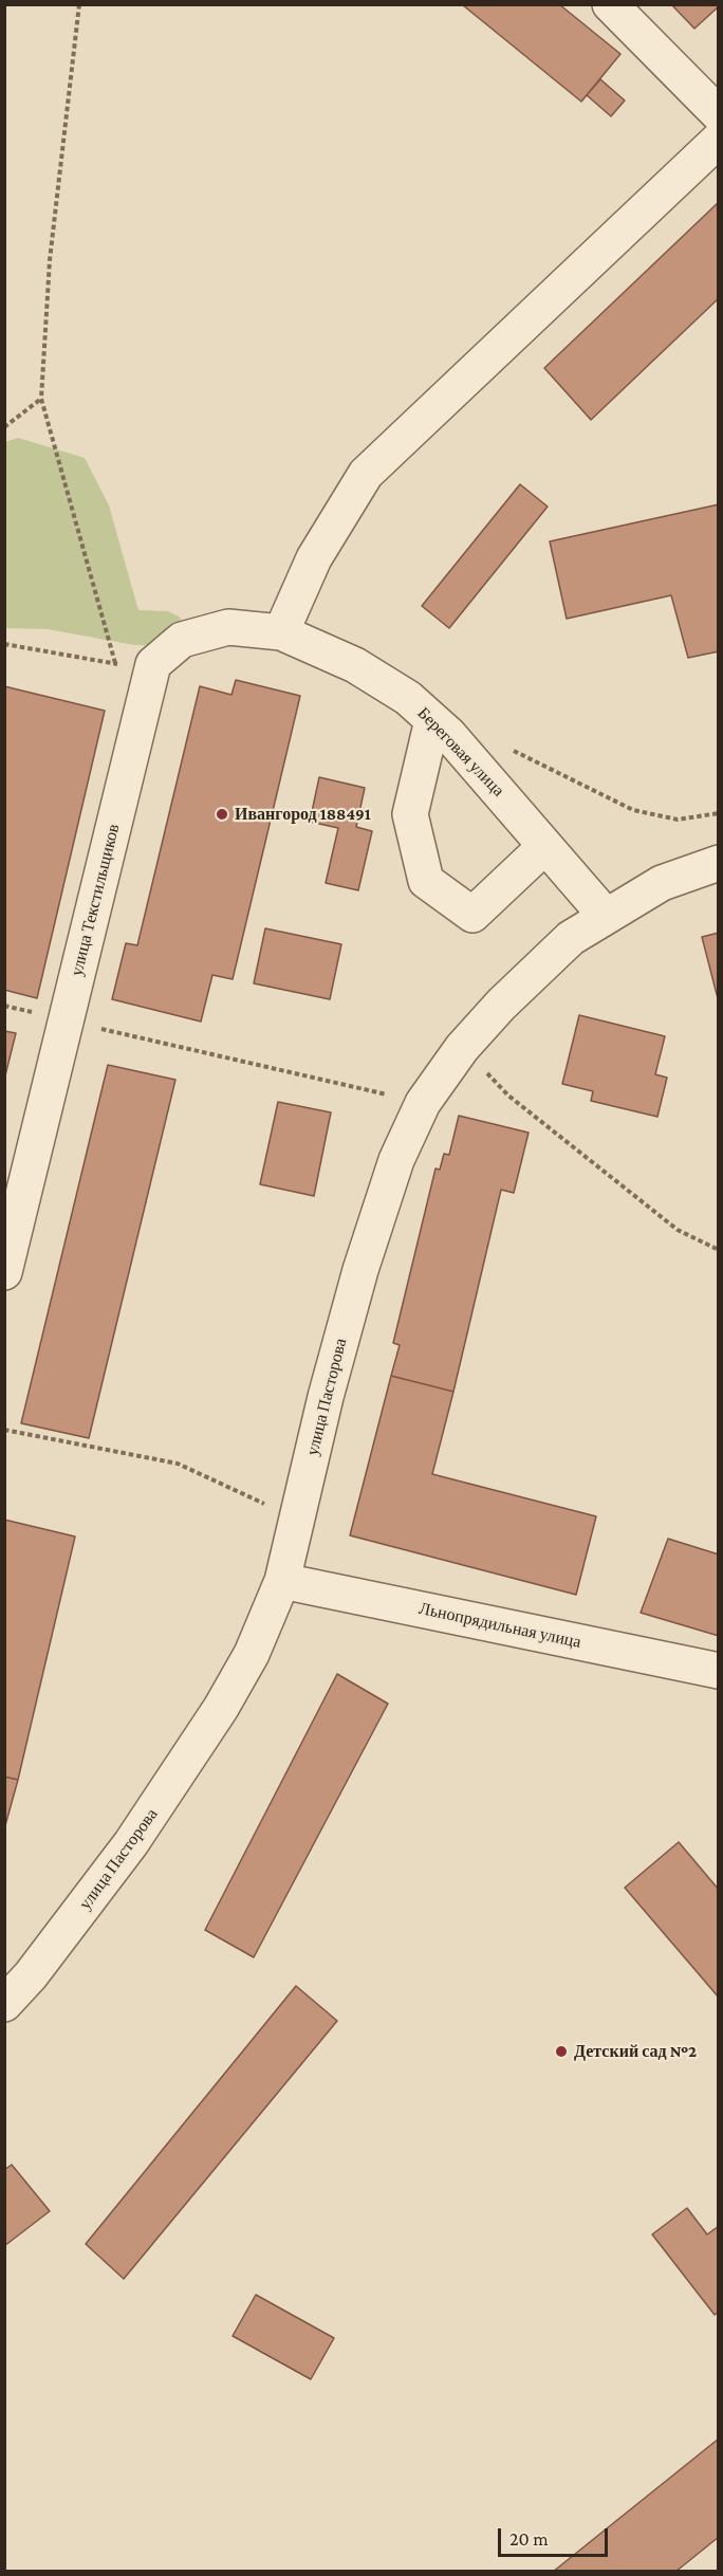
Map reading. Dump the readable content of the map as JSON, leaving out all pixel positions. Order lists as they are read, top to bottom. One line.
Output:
{"streets":{"street":["Береговая улица","улица Текстильщиков","улица Пасторова","Льнопрядильная улица"]},"crossings":[["Береговая улица","улица Пасторова"],["улица Пасторова","Льнопрядильная улица"]],"places":["Ивангород 188491","Детский сад №2"],"scale_bar":"20 m"}
